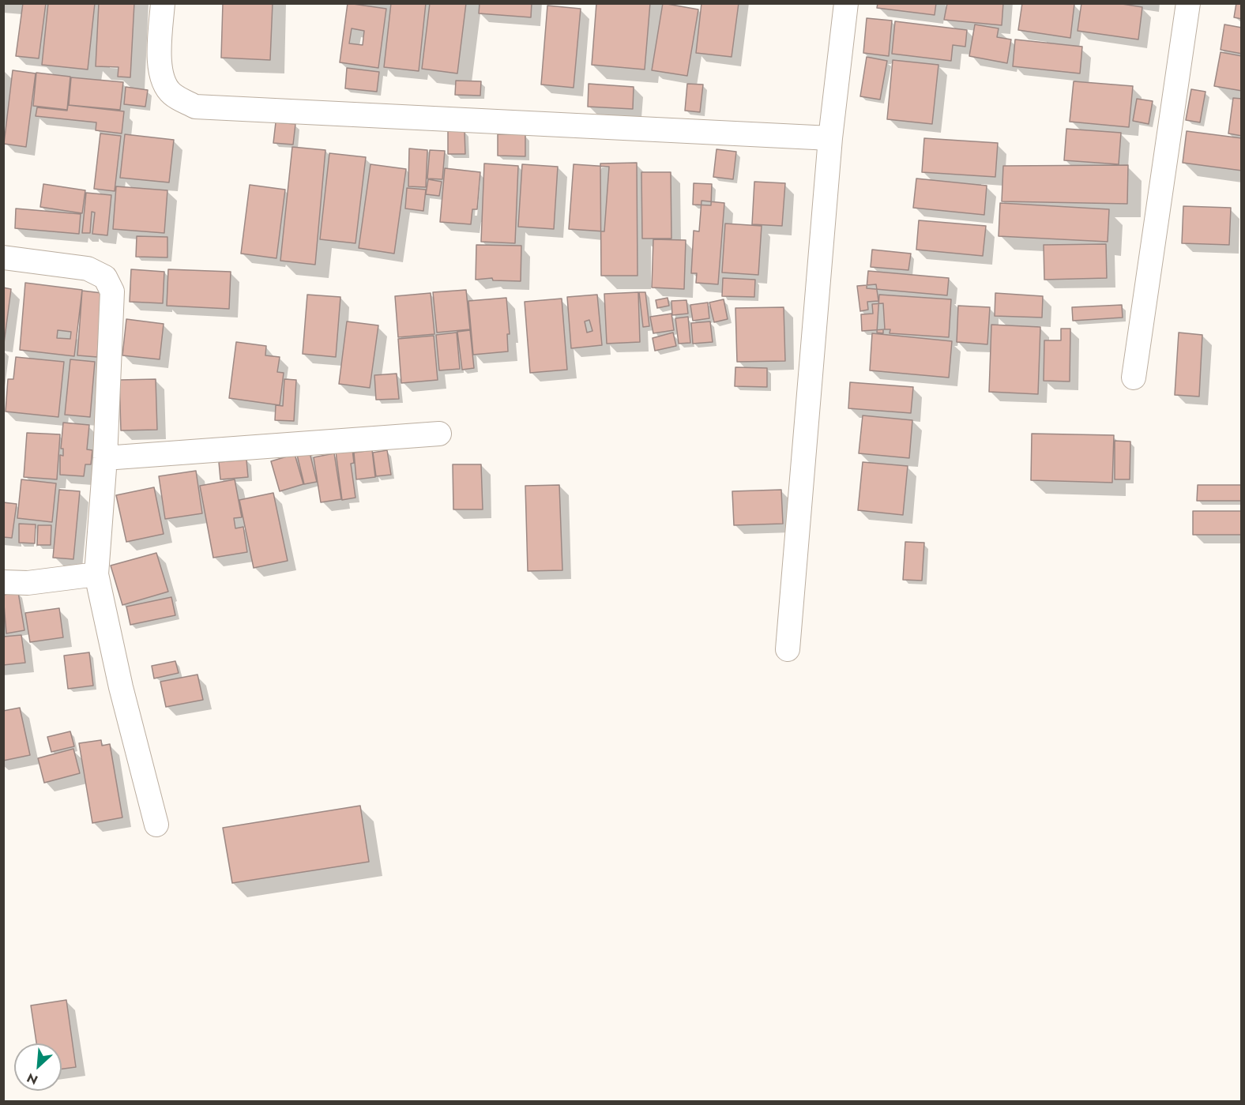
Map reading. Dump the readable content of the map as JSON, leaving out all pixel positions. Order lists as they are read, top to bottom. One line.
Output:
{"north":"bottom left"}
